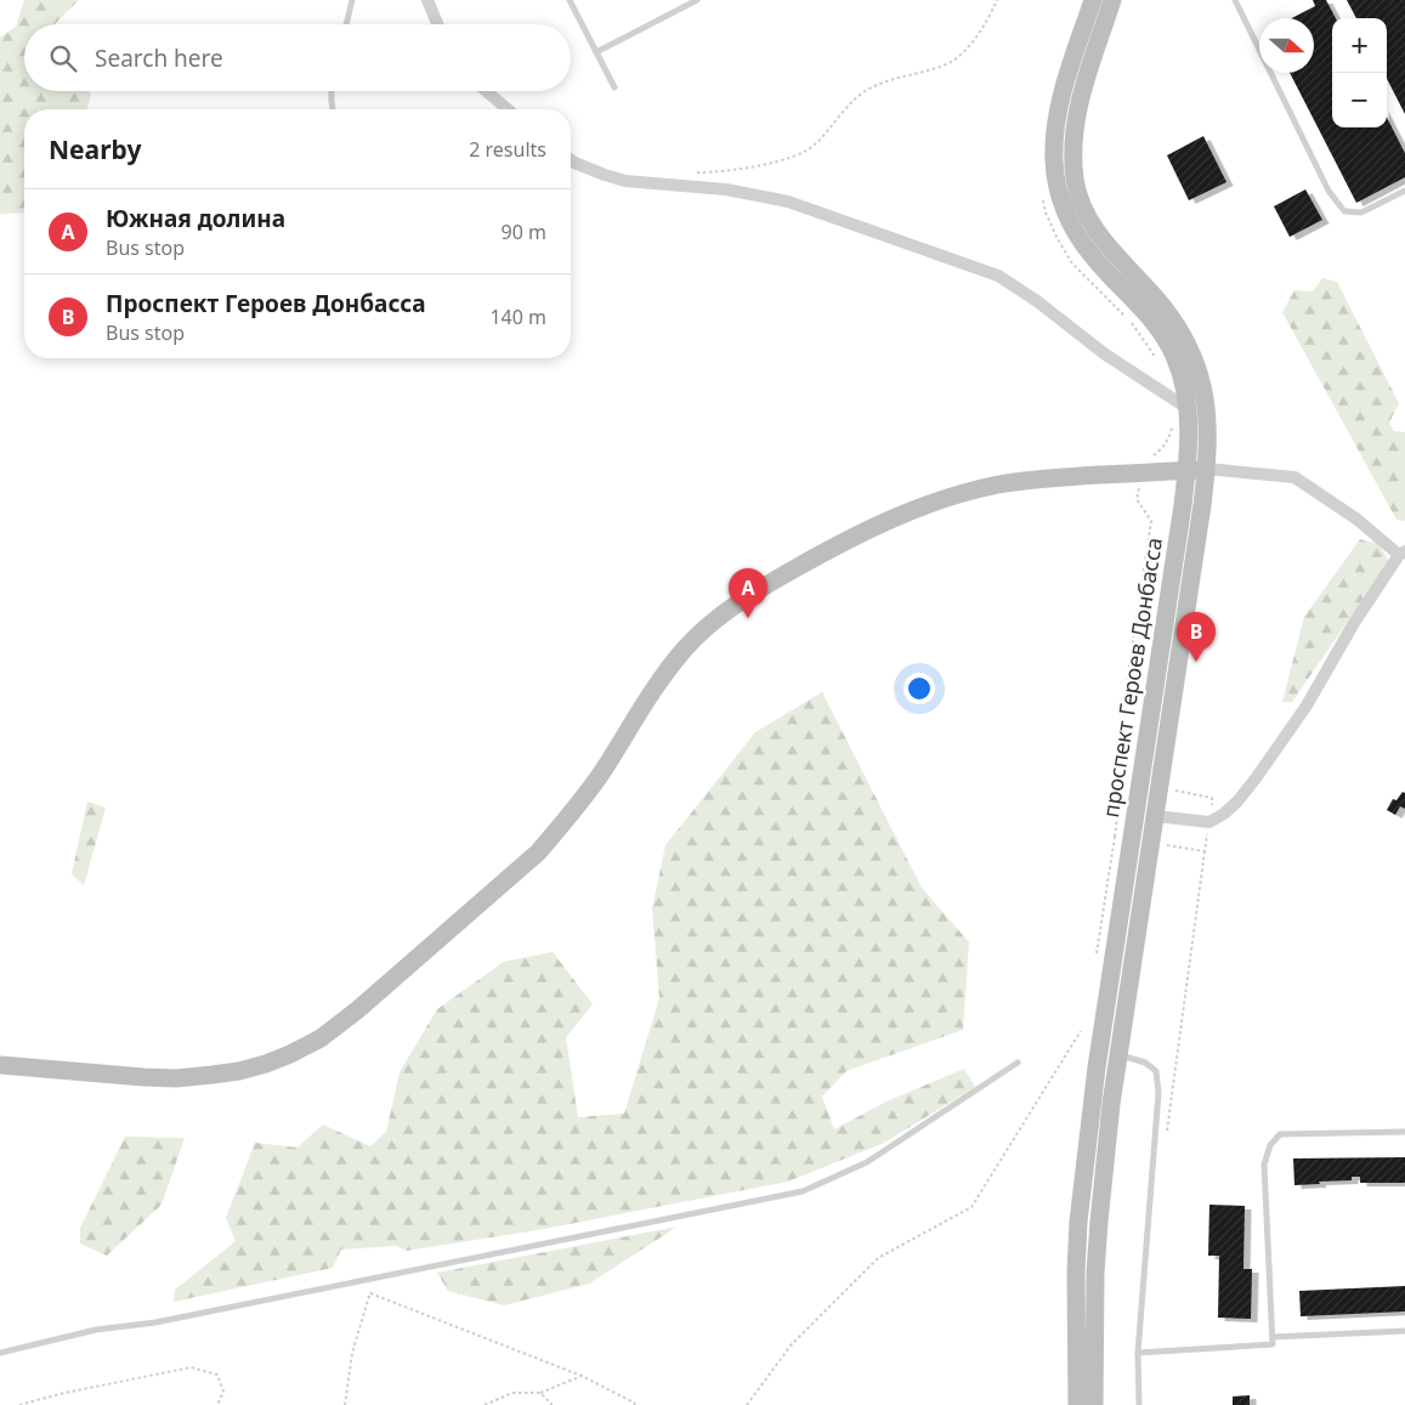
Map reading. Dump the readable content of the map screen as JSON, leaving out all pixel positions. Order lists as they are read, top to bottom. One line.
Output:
{"streets":{"street":["проспект Героев Донбасса"]},"north":"right","page":{"map_buttons":["+","−"],"search":"Search here","heading":["Nearby","2 results"],"list":[{"mark":"A","name":"Южная долина","note":"Bus stop","value":"90 m"},{"mark":"B","name":"Проспект Героев Донбасса","note":"Bus stop","value":"140 m"}],"pins":["A","B"]}}
